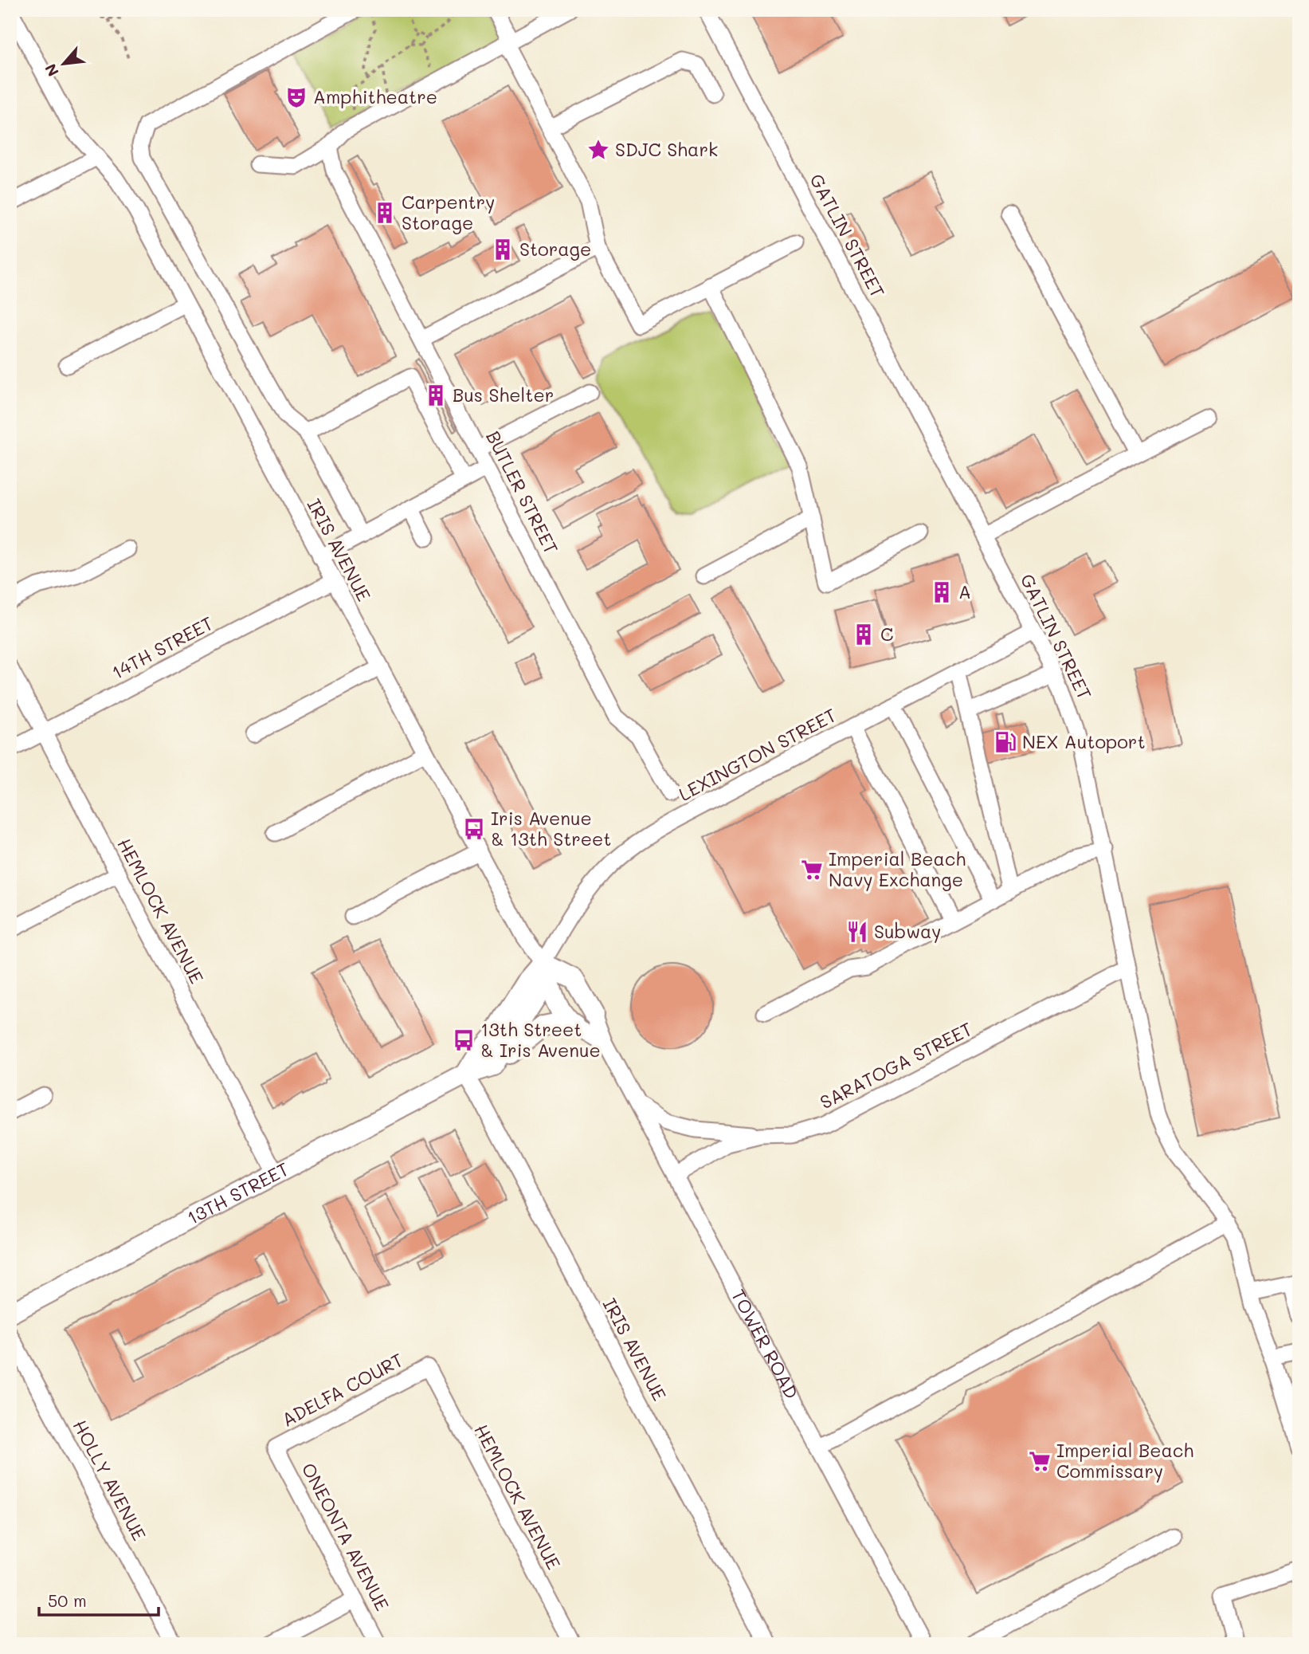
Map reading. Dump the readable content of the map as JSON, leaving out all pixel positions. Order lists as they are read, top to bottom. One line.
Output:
{"streets":{"main road":["13TH STREET","TOWER ROAD"],"street":["GATLIN STREET","BUTLER STREET","IRIS AVENUE","14TH STREET","LEXINGTON STREET","HEMLOCK AVENUE","SARATOGA STREET","ADELFA COURT","HOLLY AVENUE","ONEONTA AVENUE"]},"crossings":[["GATLIN STREET","LEXINGTON STREET"],["GATLIN STREET","SARATOGA STREET"],["IRIS AVENUE","14TH STREET"],["IRIS AVENUE","LEXINGTON STREET"],["IRIS AVENUE","13TH STREET"],["IRIS AVENUE","TOWER ROAD"],["14TH STREET","HEMLOCK AVENUE"],["LEXINGTON STREET","TOWER ROAD"],["HEMLOCK AVENUE","13TH STREET"],["HEMLOCK AVENUE","ADELFA COURT"],["SARATOGA STREET","TOWER ROAD"],["ADELFA COURT","ONEONTA AVENUE"]],"places":{"theatre":["Amphitheatre"],"place":["SDJC Shark"],"building":["Carpentry Storage","Storage","Bus Shelter","A","C"],"fuel station":["NEX Autoport"],"bus stop":["Iris Avenue & 13th Street","13th Street & Iris Avenue"],"supermarket":["Imperial Beach Navy Exchange","Imperial Beach Commissary"],"restaurant":["Subway"]},"scale_bar":"50 m","north":"bottom left"}
